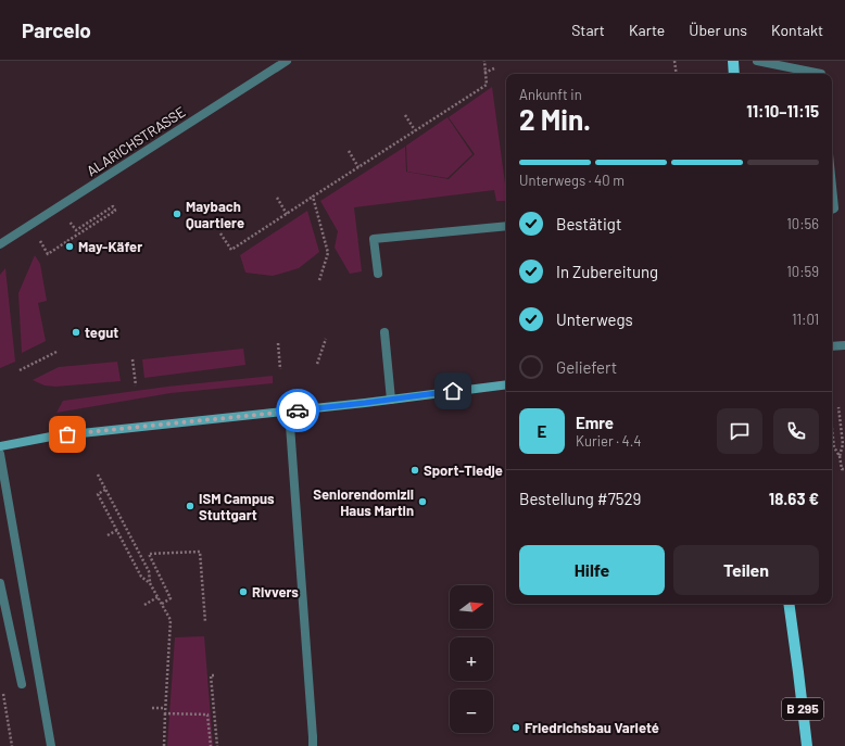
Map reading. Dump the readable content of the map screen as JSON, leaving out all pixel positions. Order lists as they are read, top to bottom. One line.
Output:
{"streets":{"main road":["B 295"],"street":["ALARICHSTRASSE"]},"places":["Maybach Quartiere","May-Käfer","tegut","Sport-Tiedje","Seniorendomizil Haus Martin","ISM Campus Stuttgart","Rivvers","Friedrichsbau Varieté"],"north":"right","page":{"header":"Parcelo","nav":["Start","Karte","Über uns","Kontakt"],"heading":["2 Min.","Ankunft in","11:10–11:15"],"panel":["Emre","Kurier · 4.4","Bestellung #7529","18.63 €"],"bar":"Unterwegs · 40 m","list":[["Bestätigt","10:56"],["In Zubereitung","10:59"],["Unterwegs","11:01"],"Geliefert"],"round":"E","buttons":["Hilfe","Teilen"],"map_buttons":["+","−"]}}
